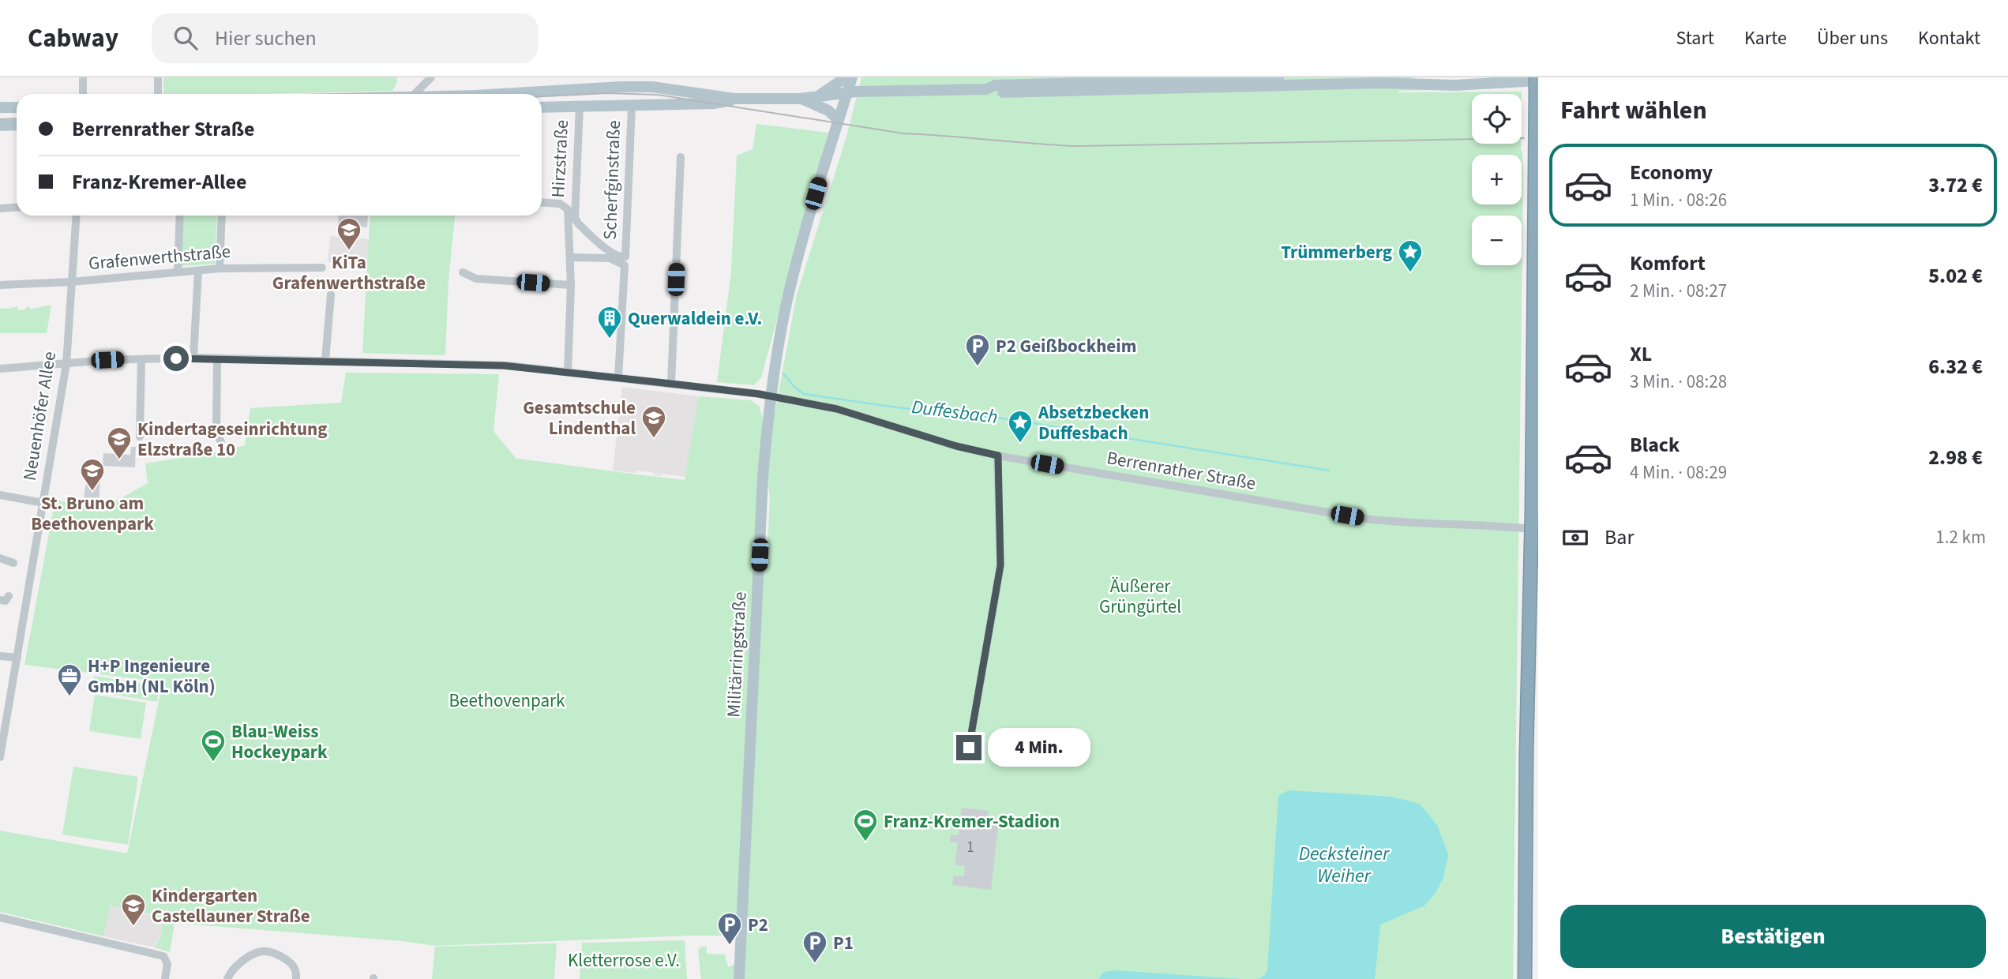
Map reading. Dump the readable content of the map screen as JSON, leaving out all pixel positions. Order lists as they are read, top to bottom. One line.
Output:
{"streets":{"main road":["Militärringstraße"],"street":["Hirzstraße","Scherfginstraße","Grafenwerthstraße","Neuenhöfer Allee","Berrenrather Straße"]},"crossings":[["Hirzstraße","Scherfginstraße"],["Hirzstraße","Berrenrather Straße"],["Scherfginstraße","Berrenrather Straße"],["Grafenwerthstraße","Neuenhöfer Allee"],["Neuenhöfer Allee","Berrenrather Straße"],["Berrenrather Straße","Militärringstraße"]],"water":["Duffesbach","Decksteiner Weiher"],"parks":["Äußerer Grüngürtel","Beethovenpark","Kletterrose e.V."],"places":{"school or university":["KiTa Grafenwerthstraße","Gesamtschule Lindenthal","Kindertageseinrichtung Elzstraße 10","St. Bruno am Beethovenpark","Kindergarten Castellauner Straße"],"place":["Trümmerberg","Absetzbecken Duffesbach"],"building":["Querwaldein e.V."],"parking":["P2 Geißbockheim","P2","P1"],"office":["H+P Ingenieure GmbH (NL Köln)"],"sports":["Blau-Weiss Hockeypark","Franz-Kremer-Stadion"]},"house_numbers":["1"],"page":{"header":"Cabway","search":"Hier suchen","nav":["Start","Karte","Über uns","Kontakt"],"heading":"Fahrt wählen","map_buttons":["+","−"],"banner":["Berrenrather Straße","Franz-Kremer-Allee"],"list":[{"name":"Economy","note":"1 Min. · 08:26","value":"3.72 €"},{"name":"Komfort","note":"2 Min. · 08:27","value":"5.02 €"},{"name":"XL","note":"3 Min. · 08:28","value":"6.32 €"},{"name":"Black","note":"4 Min. · 08:29","value":"2.98 €"}],"pay":["Bar","1.2 km"],"bubble":"4 Min.","buttons":"Bestätigen"}}
